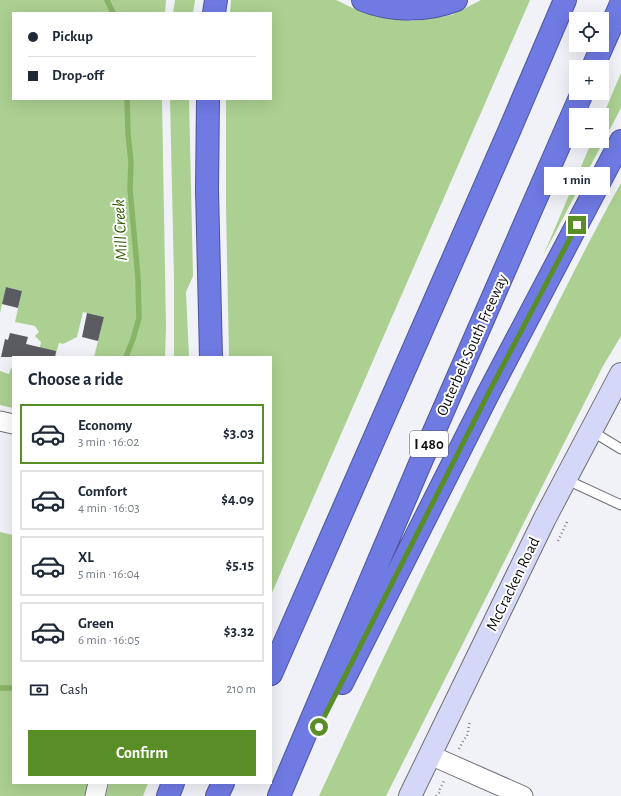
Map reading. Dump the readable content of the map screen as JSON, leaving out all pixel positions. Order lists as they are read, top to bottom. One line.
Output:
{"streets":{"highway":["Outerbelt South Freeway","I 480"],"street":["McCracken Road"]},"water":["Mill Creek"],"page":{"map_buttons":["+","−"],"banner":["Pickup","Drop-off"],"bubble":"1 min","heading":"Choose a ride","list":[{"name":"Economy","note":"3 min · 16:02","value":"$3.03"},{"name":"Comfort","note":"4 min · 16:03","value":"$4.09"},{"name":"XL","note":"5 min · 16:04","value":"$5.15"},{"name":"Green","note":"6 min · 16:05","value":"$3.32"}],"pay":["Cash","210 m"],"buttons":"Confirm"}}
